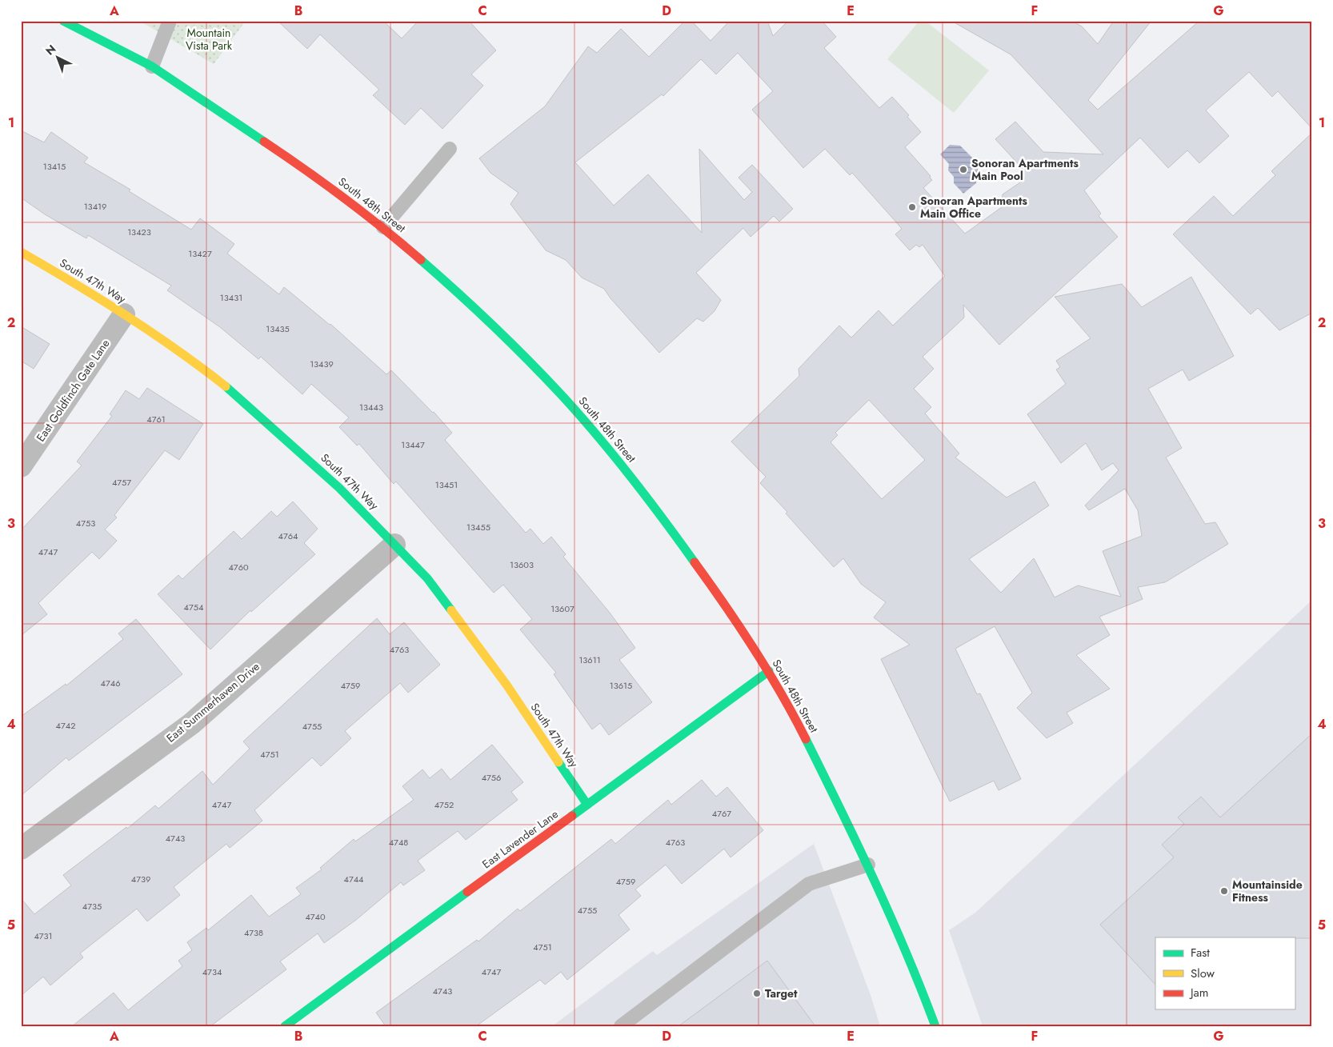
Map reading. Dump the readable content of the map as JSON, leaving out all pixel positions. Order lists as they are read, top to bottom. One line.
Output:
{"streets":{"street":["South 48th Street","South 47th Way","East Goldfinch Gate Lane","East Summerhaven Drive","East Lavender Lane"]},"crossings":[["South 48th Street","East Lavender Lane"],["South 47th Way","East Goldfinch Gate Lane"],["South 47th Way","East Summerhaven Drive"],["South 47th Way","East Lavender Lane"]],"parks":["Mountain Vista Park"],"places":["Sonoran Apartments Main Pool","Sonoran Apartments Main Office","Mountainside Fitness","Target"],"house_numbers":["13415","13419","13423","13427","13431","13435","13439","13443","4761","13447","4757","13451","4753","13455","4764","4747","13603","4760","4754","13607","4763","13611","4746","4759","13615","4742","4755","4751","4756","4747","4752","4767","4743","4748","4763","4739","4744","4759","4735","4755","4740","4738","4731","4751","4734","4747","4743"],"legend":["Fast","Slow","Jam"],"north":"top left","grid":{"columns":["A","B","C","D","E","F","G"],"rows":["1","2","3","4","5"]}}
